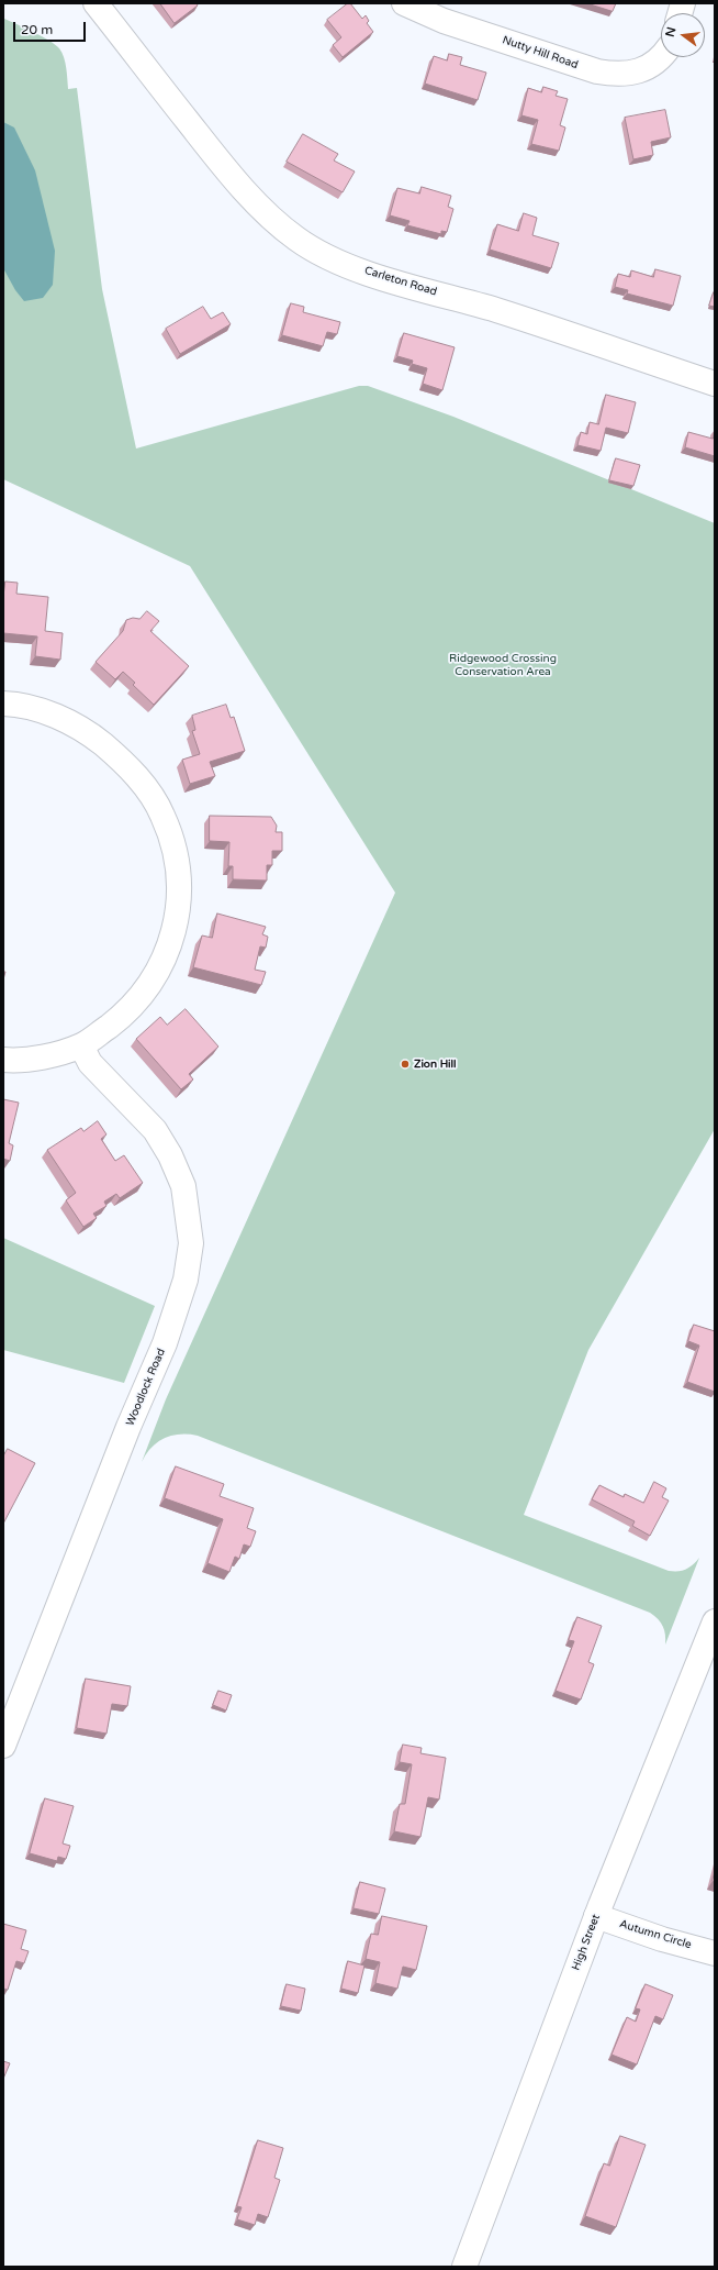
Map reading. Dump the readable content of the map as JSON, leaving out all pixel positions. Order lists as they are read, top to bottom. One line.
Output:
{"streets":{"street":["Nutty Hill Road","Carleton Road","Woodlock Road","Autumn Circle","High Street"]},"crossings":[["Autumn Circle","High Street"]],"parks":["Ridgewood Crossing Conservation Area"],"places":["Zion Hill"],"scale_bar":"20 m","north":"left"}
